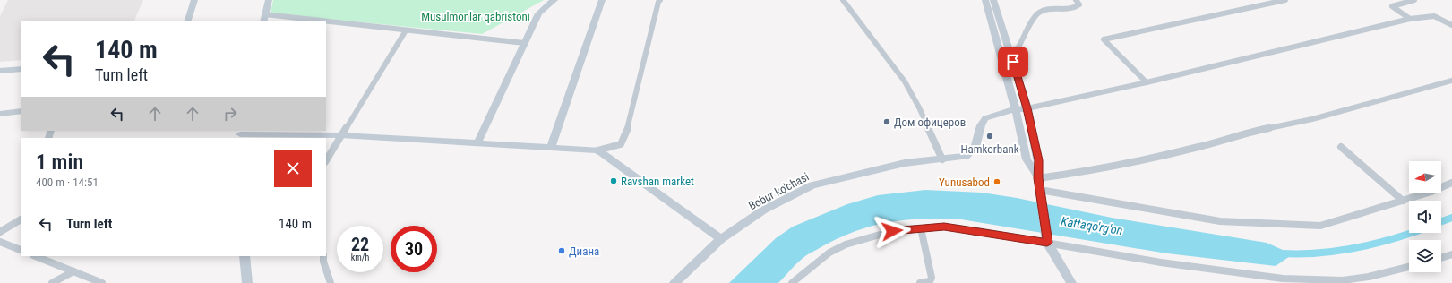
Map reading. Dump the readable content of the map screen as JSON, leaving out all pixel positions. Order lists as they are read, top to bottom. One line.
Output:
{"streets":{"street":["Bobur ko'chasi"]},"water":["Kattaqo'rg'on"],"parks":["Musulmonlar qabristoni"],"places":["Дом офицеров","Hamkorbank","Ravshan market","Yunusabod","Диана"],"north":"left","page":{"turn":["140 m","Turn left"],"heading":["1 min","400 m · 14:51"],"list":[{"name":"Turn left","value":"140 m"}],"speed":"22 km/h","limit":"30"}}
